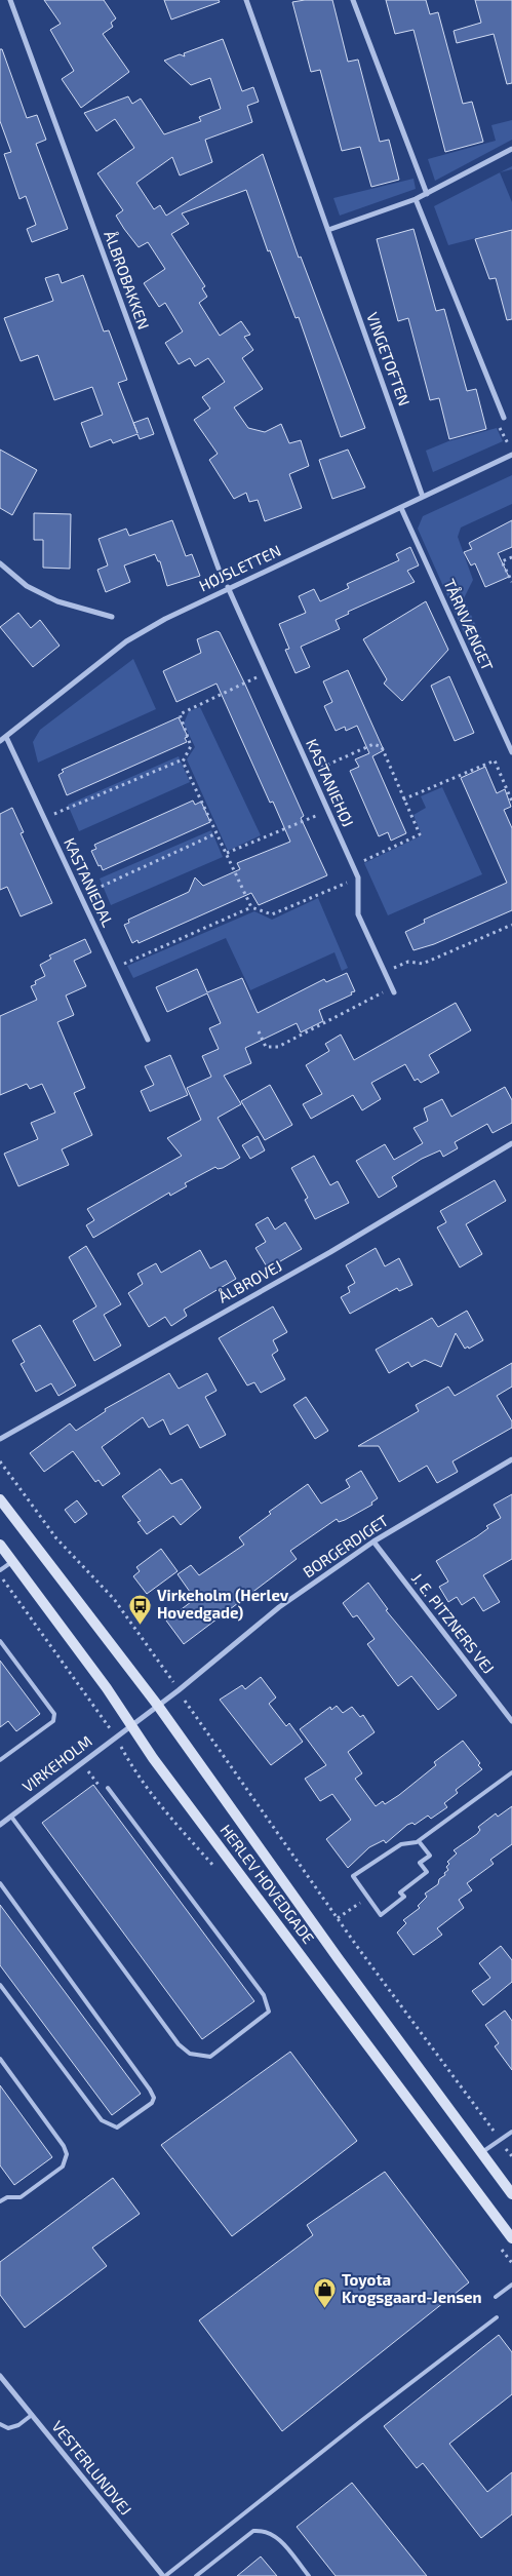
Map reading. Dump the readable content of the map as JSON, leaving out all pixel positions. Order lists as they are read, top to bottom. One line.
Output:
{"streets":{"main road":["HERLEV HOVEDGADE"],"street":["ÅLBROBAKKEN","VINGETOFTEN","HØJSLETTEN","TÅRNVÆNGET","KASTANIEHØJ","KASTANIEDAL","ÅLBROVEJ","BORGERDIGET","J. E. PITZNERS VEJ","VIRKEHOLM","VESTERLUNDVEJ"]},"crossings":[["VINGETOFTEN","HØJSLETTEN"],["HØJSLETTEN","TÅRNVÆNGET"],["HØJSLETTEN","KASTANIEHØJ"],["HØJSLETTEN","KASTANIEDAL"],["BORGERDIGET","J. E. PITZNERS VEJ"],["BORGERDIGET","VIRKEHOLM"],["BORGERDIGET","HERLEV HOVEDGADE"],["VIRKEHOLM","HERLEV HOVEDGADE"]],"places":{"bus stop":["Virkeholm (Herlev Hovedgade)"],"shop":["Toyota Krogsgaard-Jensen"]}}
